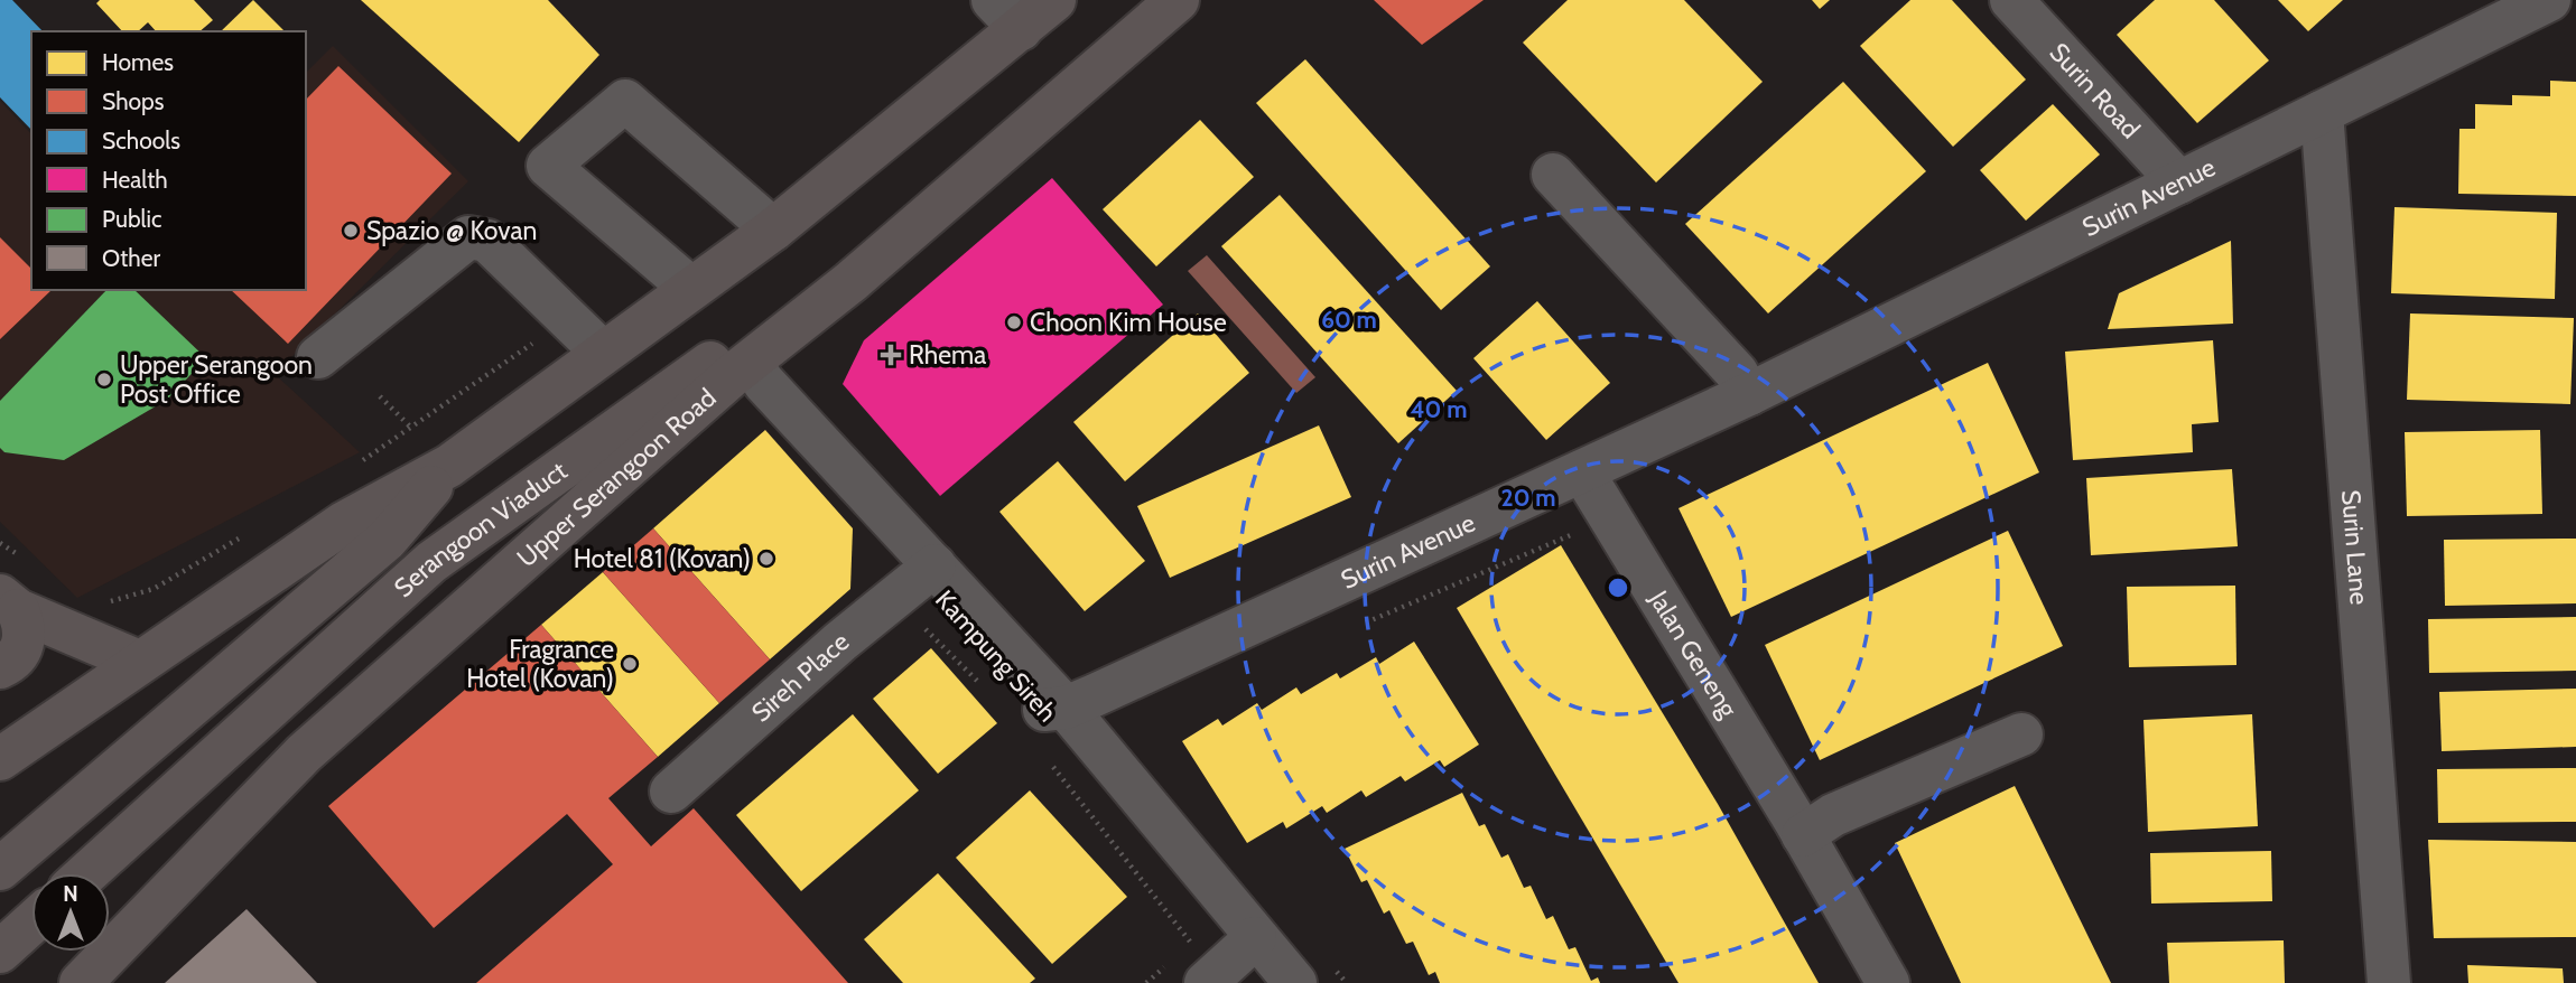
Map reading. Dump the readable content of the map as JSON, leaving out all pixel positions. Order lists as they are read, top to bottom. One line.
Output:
{"streets":{"main road":["Upper Serangoon Road","Serangoon Viaduct"],"street":["Surin Road","Surin Avenue","Surin Lane","Jalan Geneng","Kampung Sireh","Sireh Place"]},"crossings":[["Surin Road","Surin Avenue"],["Surin Avenue","Surin Lane"],["Surin Avenue","Jalan Geneng"],["Surin Avenue","Kampung Sireh"],["Upper Serangoon Road","Serangoon Viaduct"],["Upper Serangoon Road","Kampung Sireh"],["Kampung Sireh","Sireh Place"]],"places":{"other":["Spazio @ Kovan","Choon Kim House","Upper Serangoon Post Office","Hotel 81 (Kovan)","Fragrance Hotel (Kovan)"],"health":["Rhema"]},"legend":["Homes","Shops","Schools","Health","Public","Other"],"north":"top","rings":["60 m","40 m","20 m"]}
